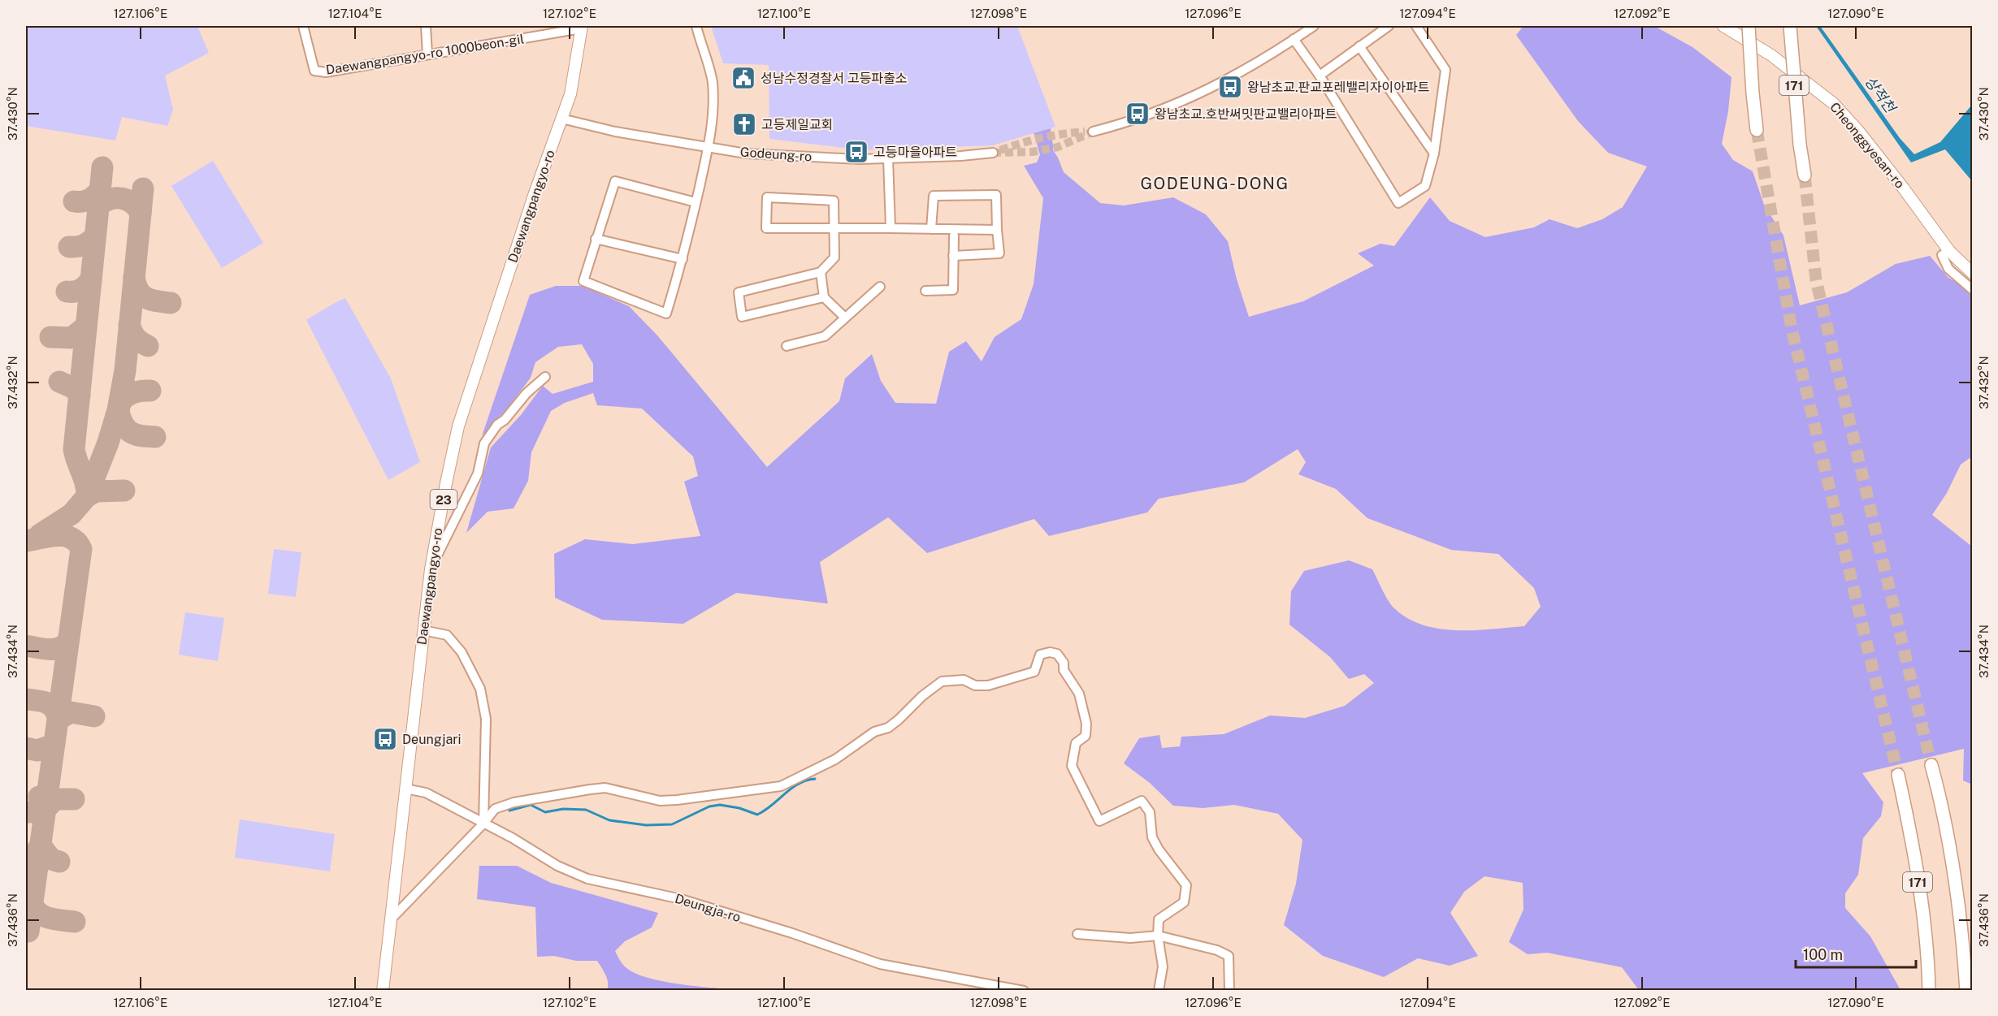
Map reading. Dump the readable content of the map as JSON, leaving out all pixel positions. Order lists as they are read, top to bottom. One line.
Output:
{"streets":{"highway":["171"],"main road":["Cheonggyesan-ro","Daewangpangyo-ro","23"],"street":["Daewangpangyo-ro 1000beon-gil","Godeung-ro","Deungja-ro"]},"crossings":[["Daewangpangyo-ro 1000beon-gil","Daewangpangyo-ro"],["Godeung-ro","Daewangpangyo-ro"],["Daewangpangyo-ro","Deungja-ro"]],"districts":["GODEUNG-DONG"],"water":["상적천"],"places":{"public building":["성남수정경찰서 고등파출소"],"bus stop":["왕남초교.판교포레밸리자이아파트","왕남초교.호반써밋판교밸리아파트","고등마을아파트","Deungjari"],"church":["고등제일교회"]},"scale_bar":"100 m","coordinates":["127.106°E","127.104°E","127.102°E","127.100°E","127.098°E","127.096°E","127.094°E","127.092°E","127.090°E","37.430°N","37.432°N","37.434°N","37.436°N"]}
